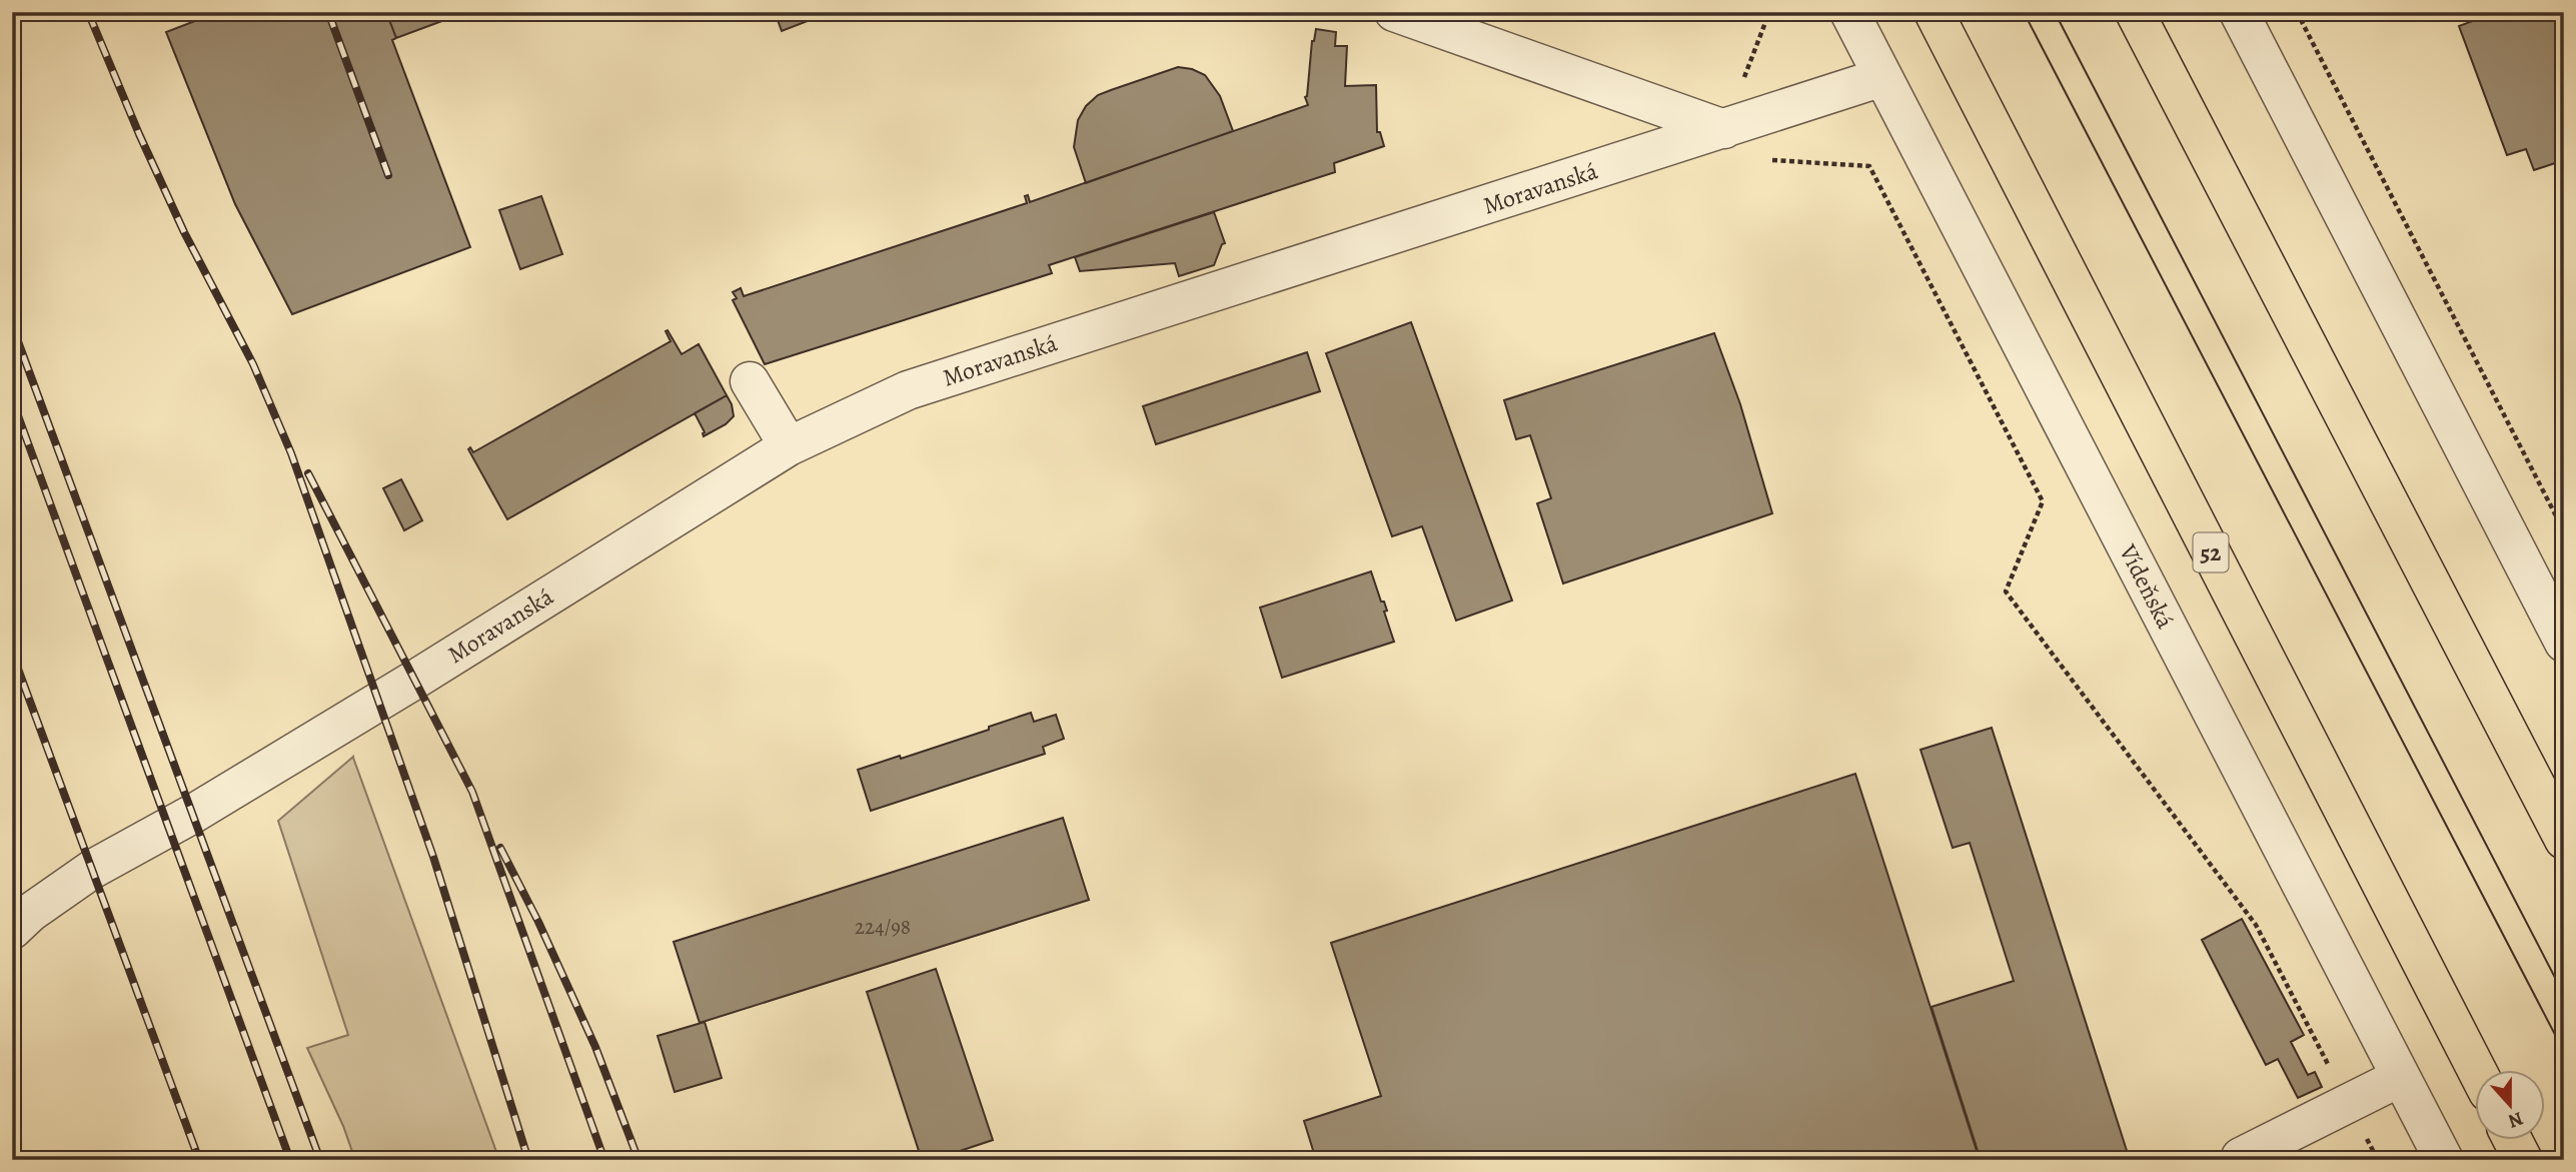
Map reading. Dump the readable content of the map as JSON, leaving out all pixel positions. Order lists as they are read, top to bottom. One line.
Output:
{"streets":{"highway":["52"],"street":["Moravanská","Vídeňská"]},"crossings":[["Moravanská","Vídeňská"]],"house_numbers":["224/98"],"north":"bottom"}
